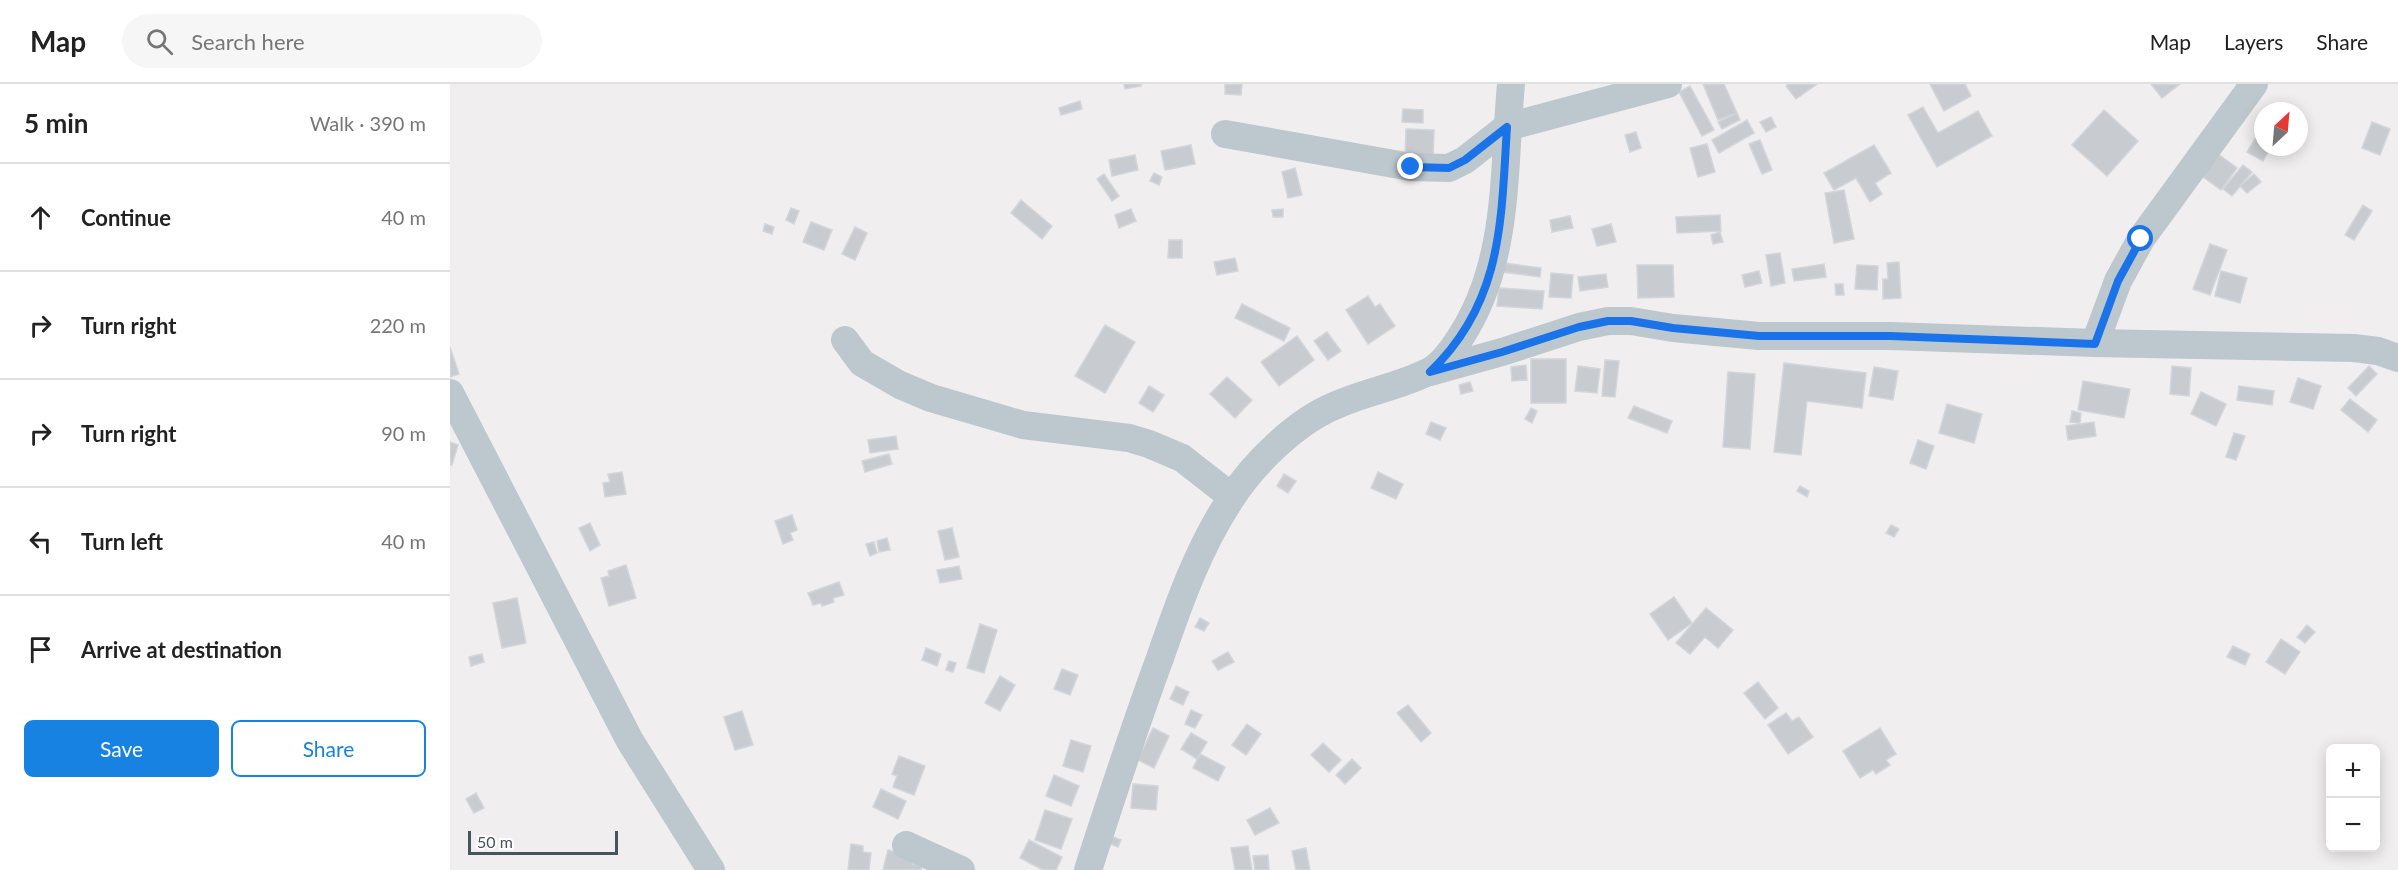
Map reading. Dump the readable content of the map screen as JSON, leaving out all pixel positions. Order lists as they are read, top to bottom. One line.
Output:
{"scale_bar":"50 m","north":"top right","page":{"header":"Map","search":"Search here","nav":["Map","Layers","Share"],"heading":["5 min","Walk · 390 m"],"list":[["Continue","40 m"],["Turn right","220 m"],["Turn right","90 m"],["Turn left","40 m"],"Arrive at destination"],"buttons":["Save","Share"],"map_buttons":["+","−"],"scale":"50 m"}}
